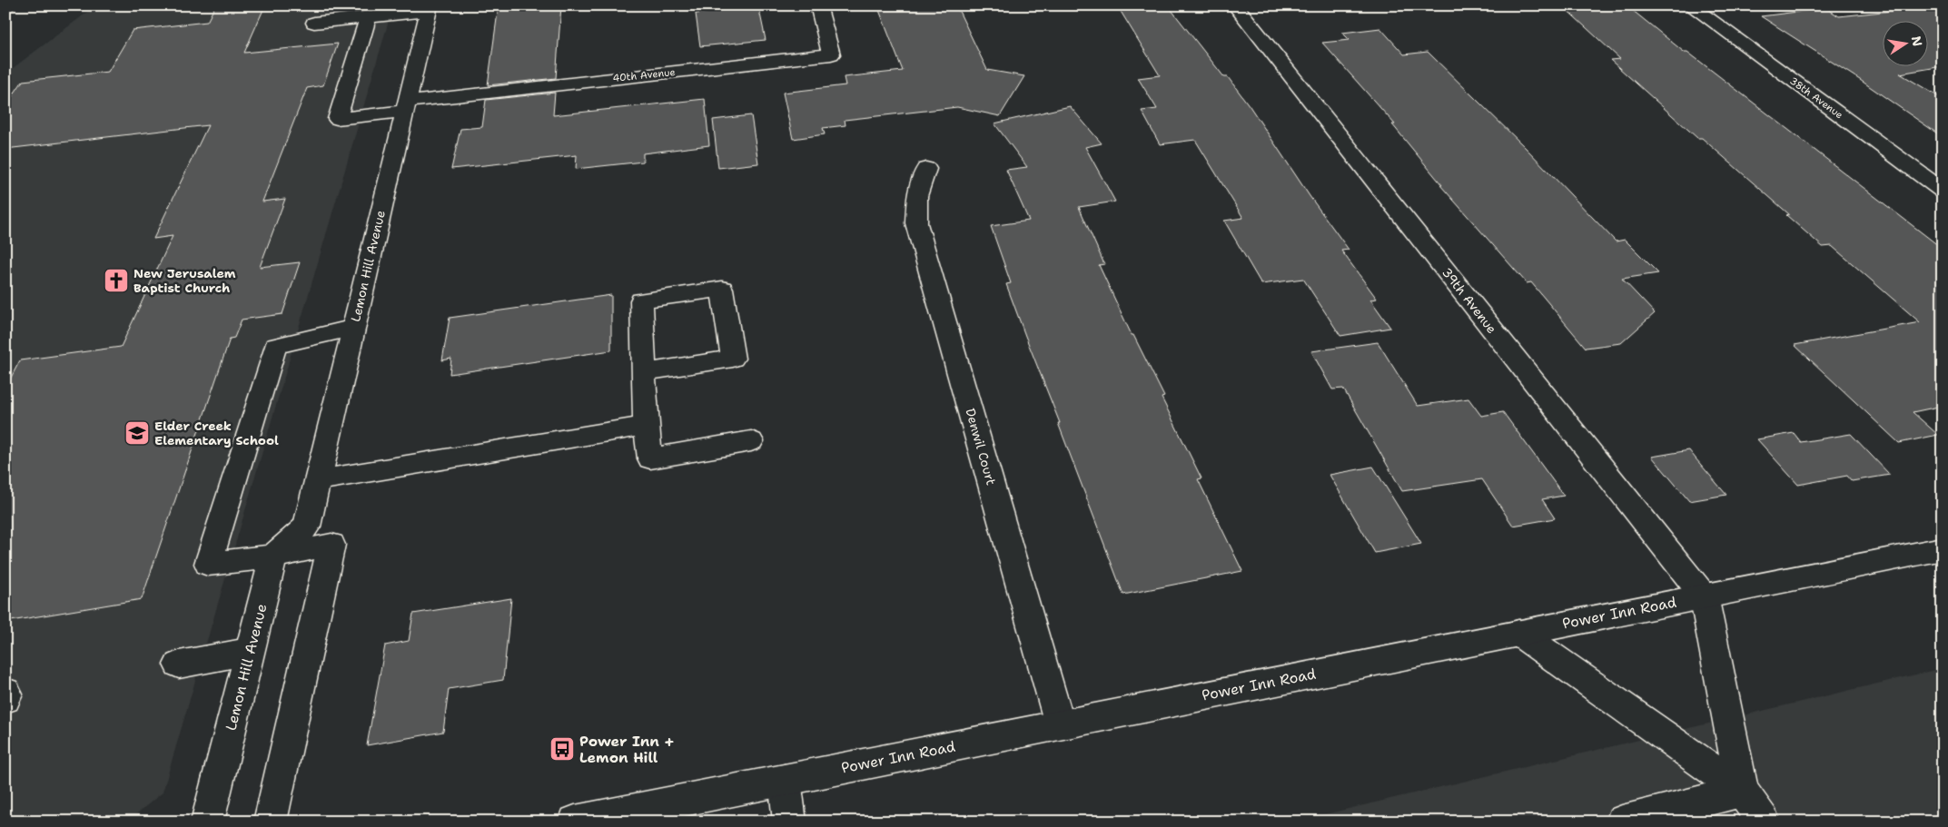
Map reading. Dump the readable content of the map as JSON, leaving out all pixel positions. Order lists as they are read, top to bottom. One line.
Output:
{"streets":{"street":["40th Avenue","38th Avenue","Lemon Hill Avenue","39th Avenue","Denwil Court","Power Inn Road"]},"crossings":[["40th Avenue","Lemon Hill Avenue"],["39th Avenue","Power Inn Road"],["Denwil Court","Power Inn Road"]],"places":{"church":["New Jerusalem Baptist Church"],"school or university":["Elder Creek Elementary School"],"bus stop":["Power Inn + Lemon Hill"]},"north":"right"}
